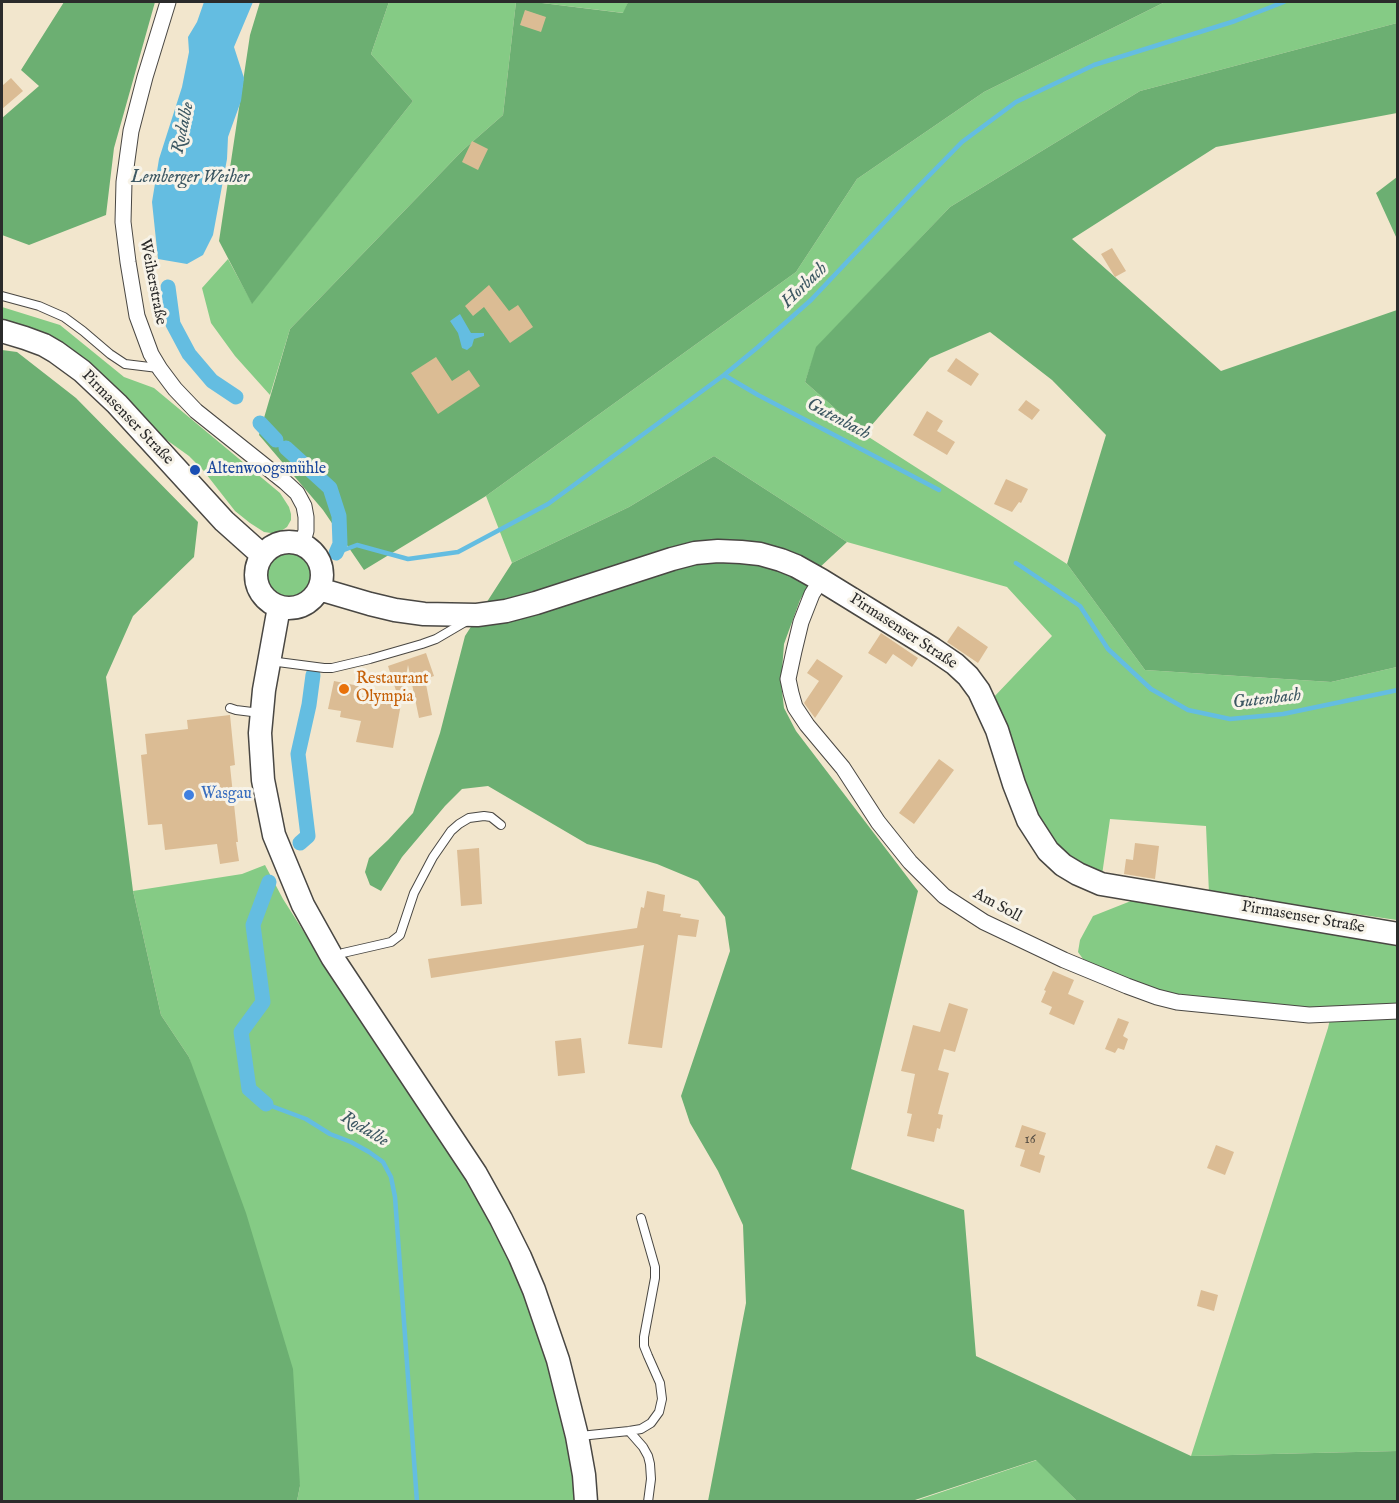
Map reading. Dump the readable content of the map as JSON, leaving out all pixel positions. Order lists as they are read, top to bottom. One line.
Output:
{"streets":{"main road":["Pirmasenser Straße"],"street":["Weiherstraße","Am Soll"]},"crossings":[["Weiherstraße","Pirmasenser Straße"],["Pirmasenser Straße","Am Soll"]],"water":["Rodalbe","Lemberger Weiher","Horbach","Gutenbach"],"places":["Altenwoogsmühle","Restaurant Olympia","Wasgau"],"house_numbers":["16"]}
